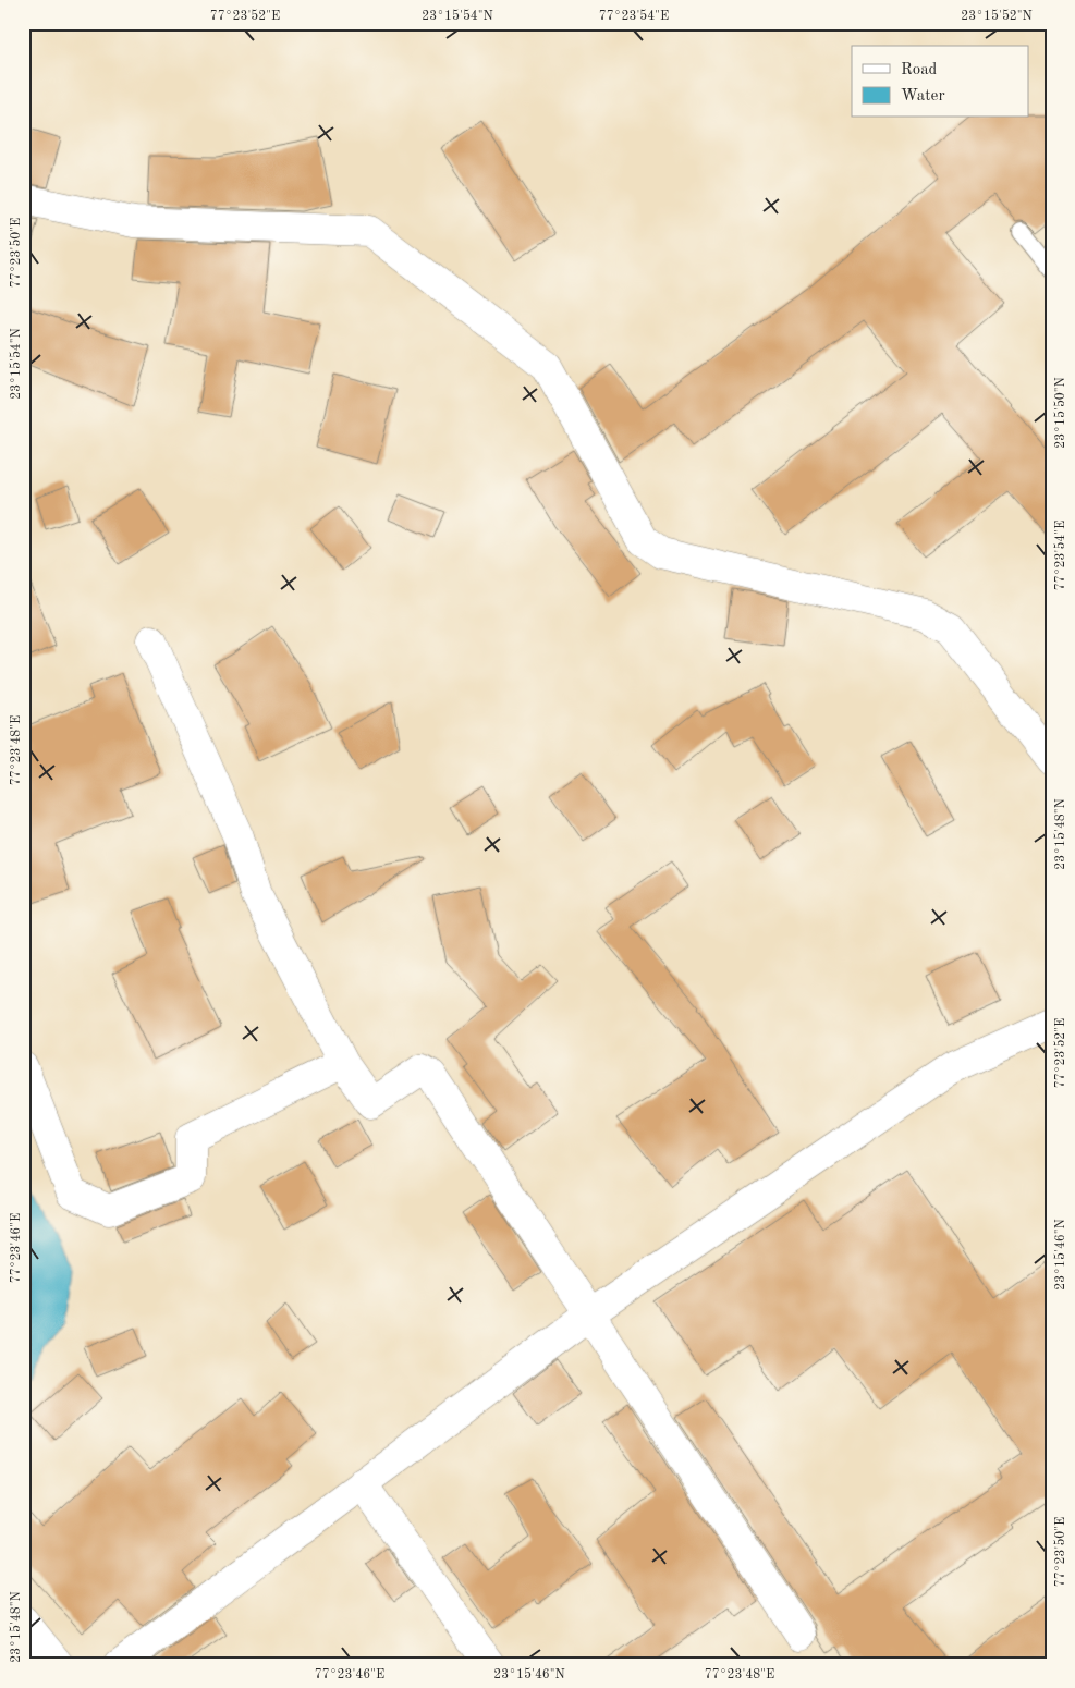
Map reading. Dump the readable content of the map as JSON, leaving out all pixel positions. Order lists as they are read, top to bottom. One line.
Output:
{"legend":["Road","Water"],"coordinates":["77°23'52\"E","23°15'54\"N","77°23'54\"E","23°15'52\"N","77°23'50\"E","23°15'50\"N","77°23'48\"E","23°15'48\"N","77°23'46\"E","23°15'46\"N"]}
